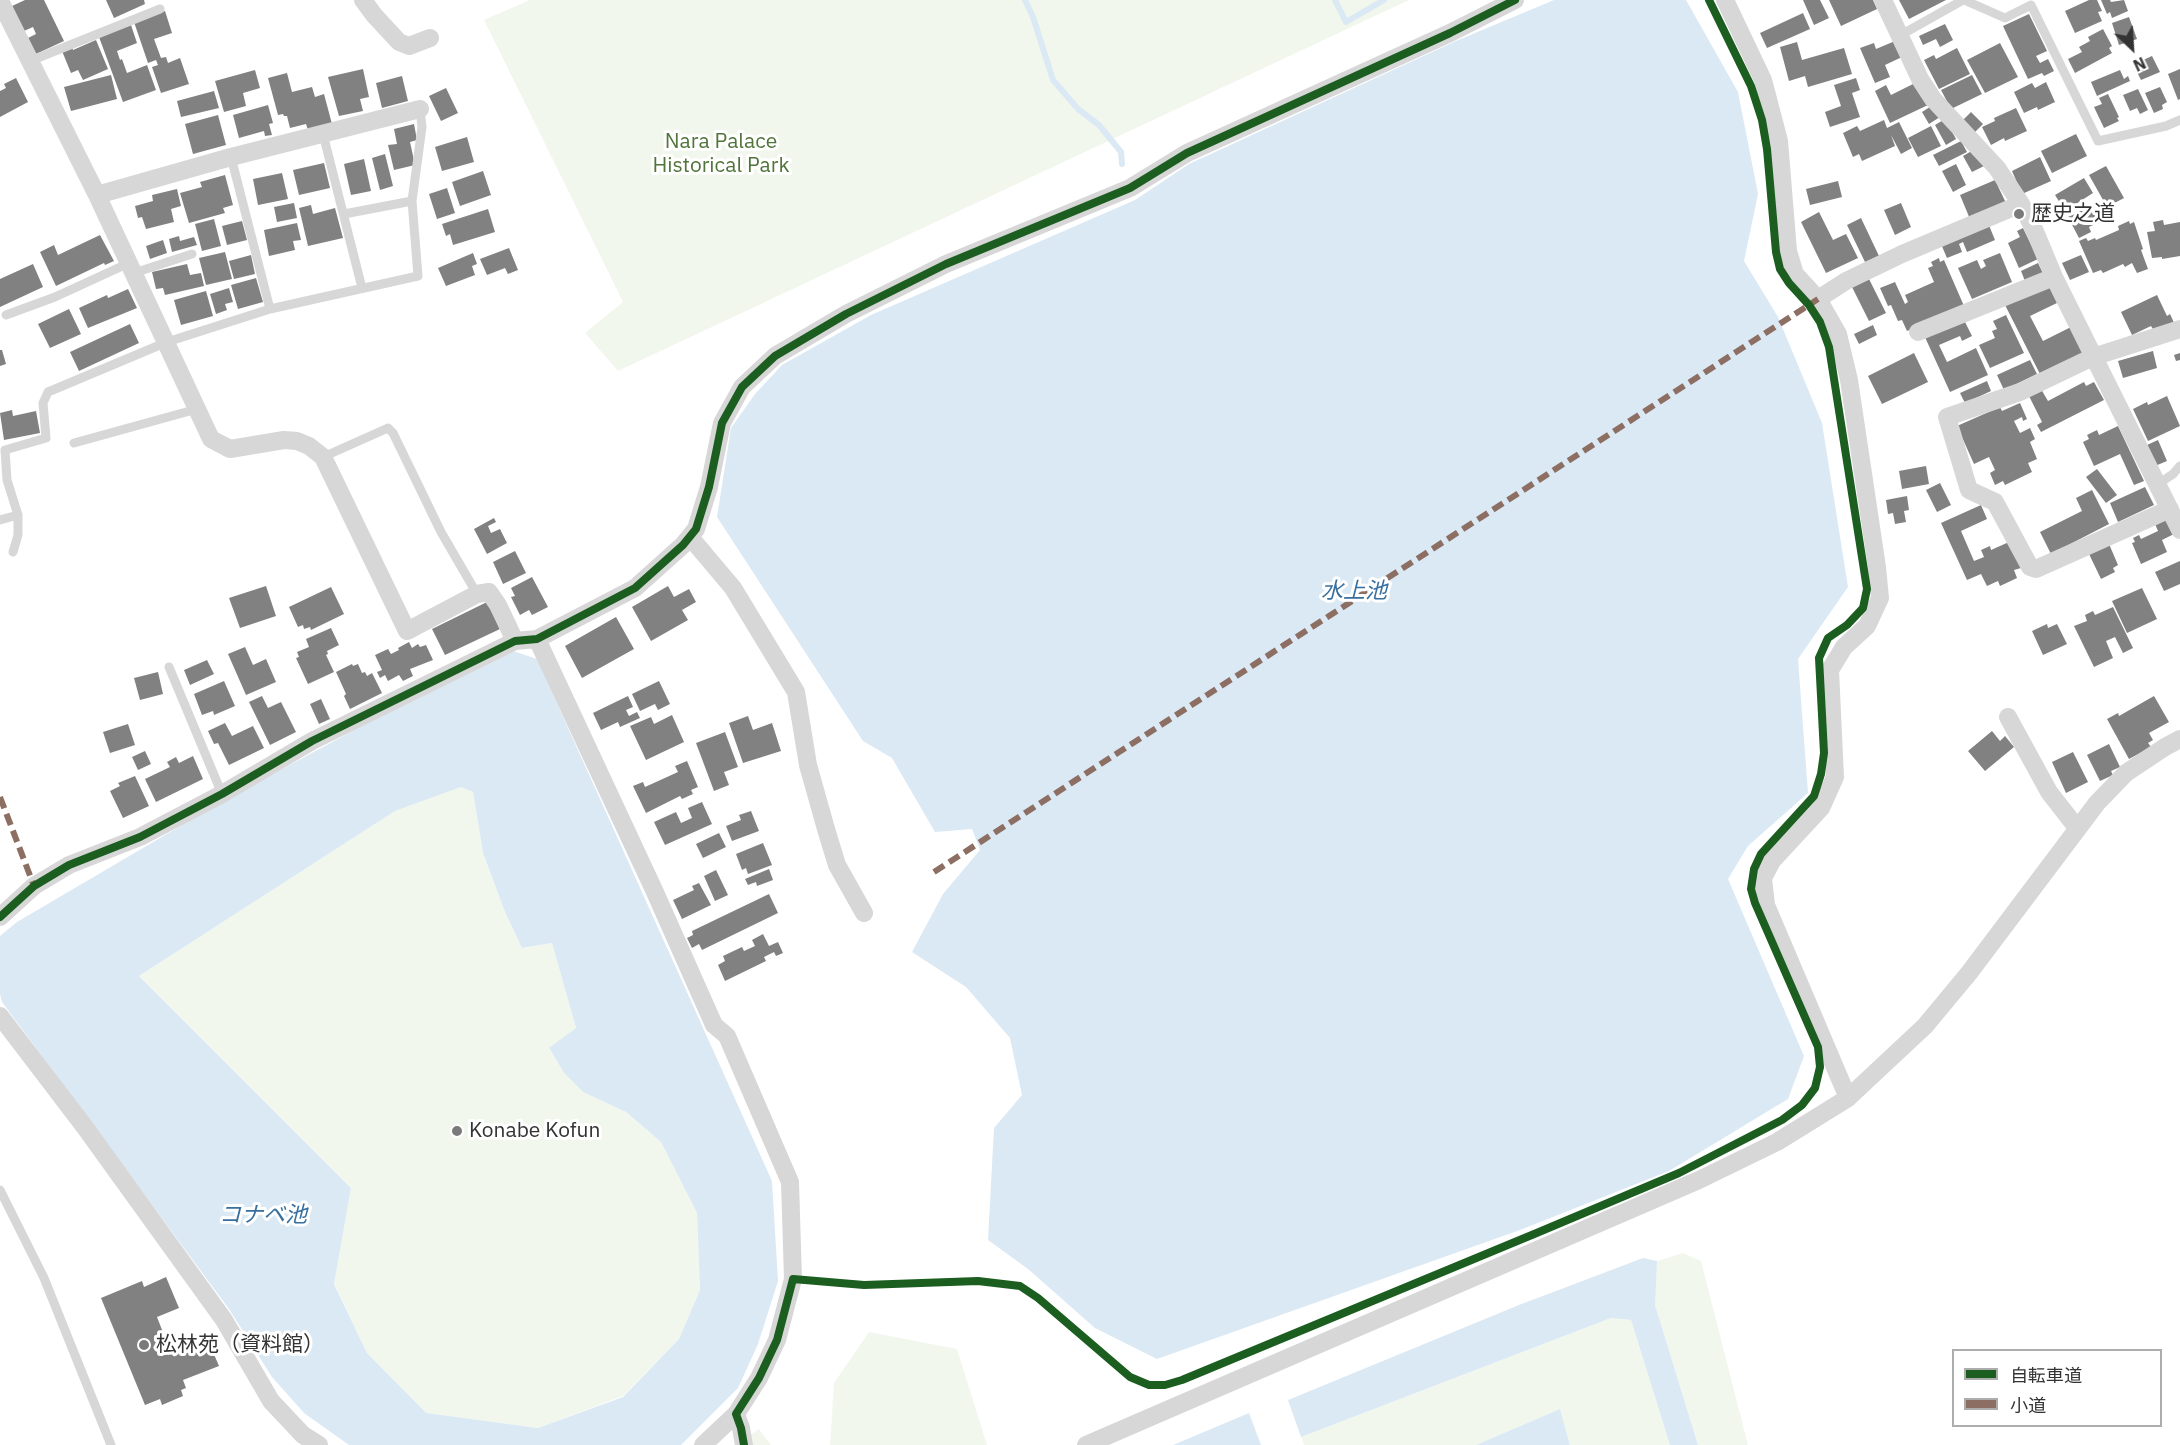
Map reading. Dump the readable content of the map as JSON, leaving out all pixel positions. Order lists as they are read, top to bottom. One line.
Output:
{"water":["水上池","コナベ池"],"parks":["Nara Palace Historical Park"],"places":["歴史之道","Konabe Kofun","松林苑（資料館）"],"legend":["自転車道","小道"],"north":"bottom right"}
